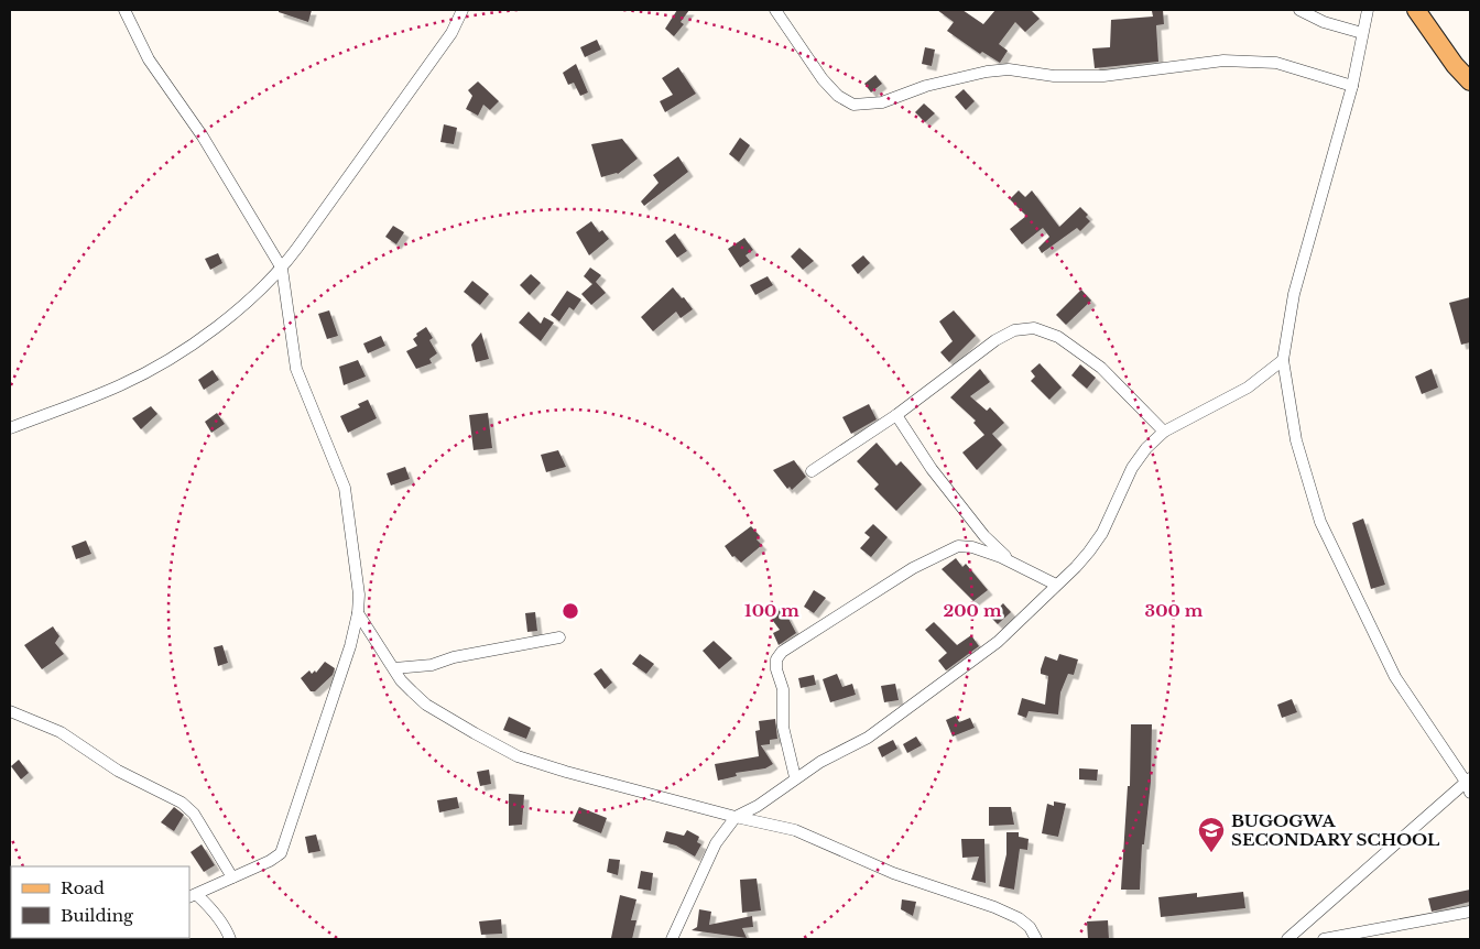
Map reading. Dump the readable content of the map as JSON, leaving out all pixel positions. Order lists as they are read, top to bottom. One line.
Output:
{"places":{"school or university":["BUGOGWA SECONDARY SCHOOL"]},"legend":["Road","Building"],"rings":["100 m","200 m","300 m"]}
